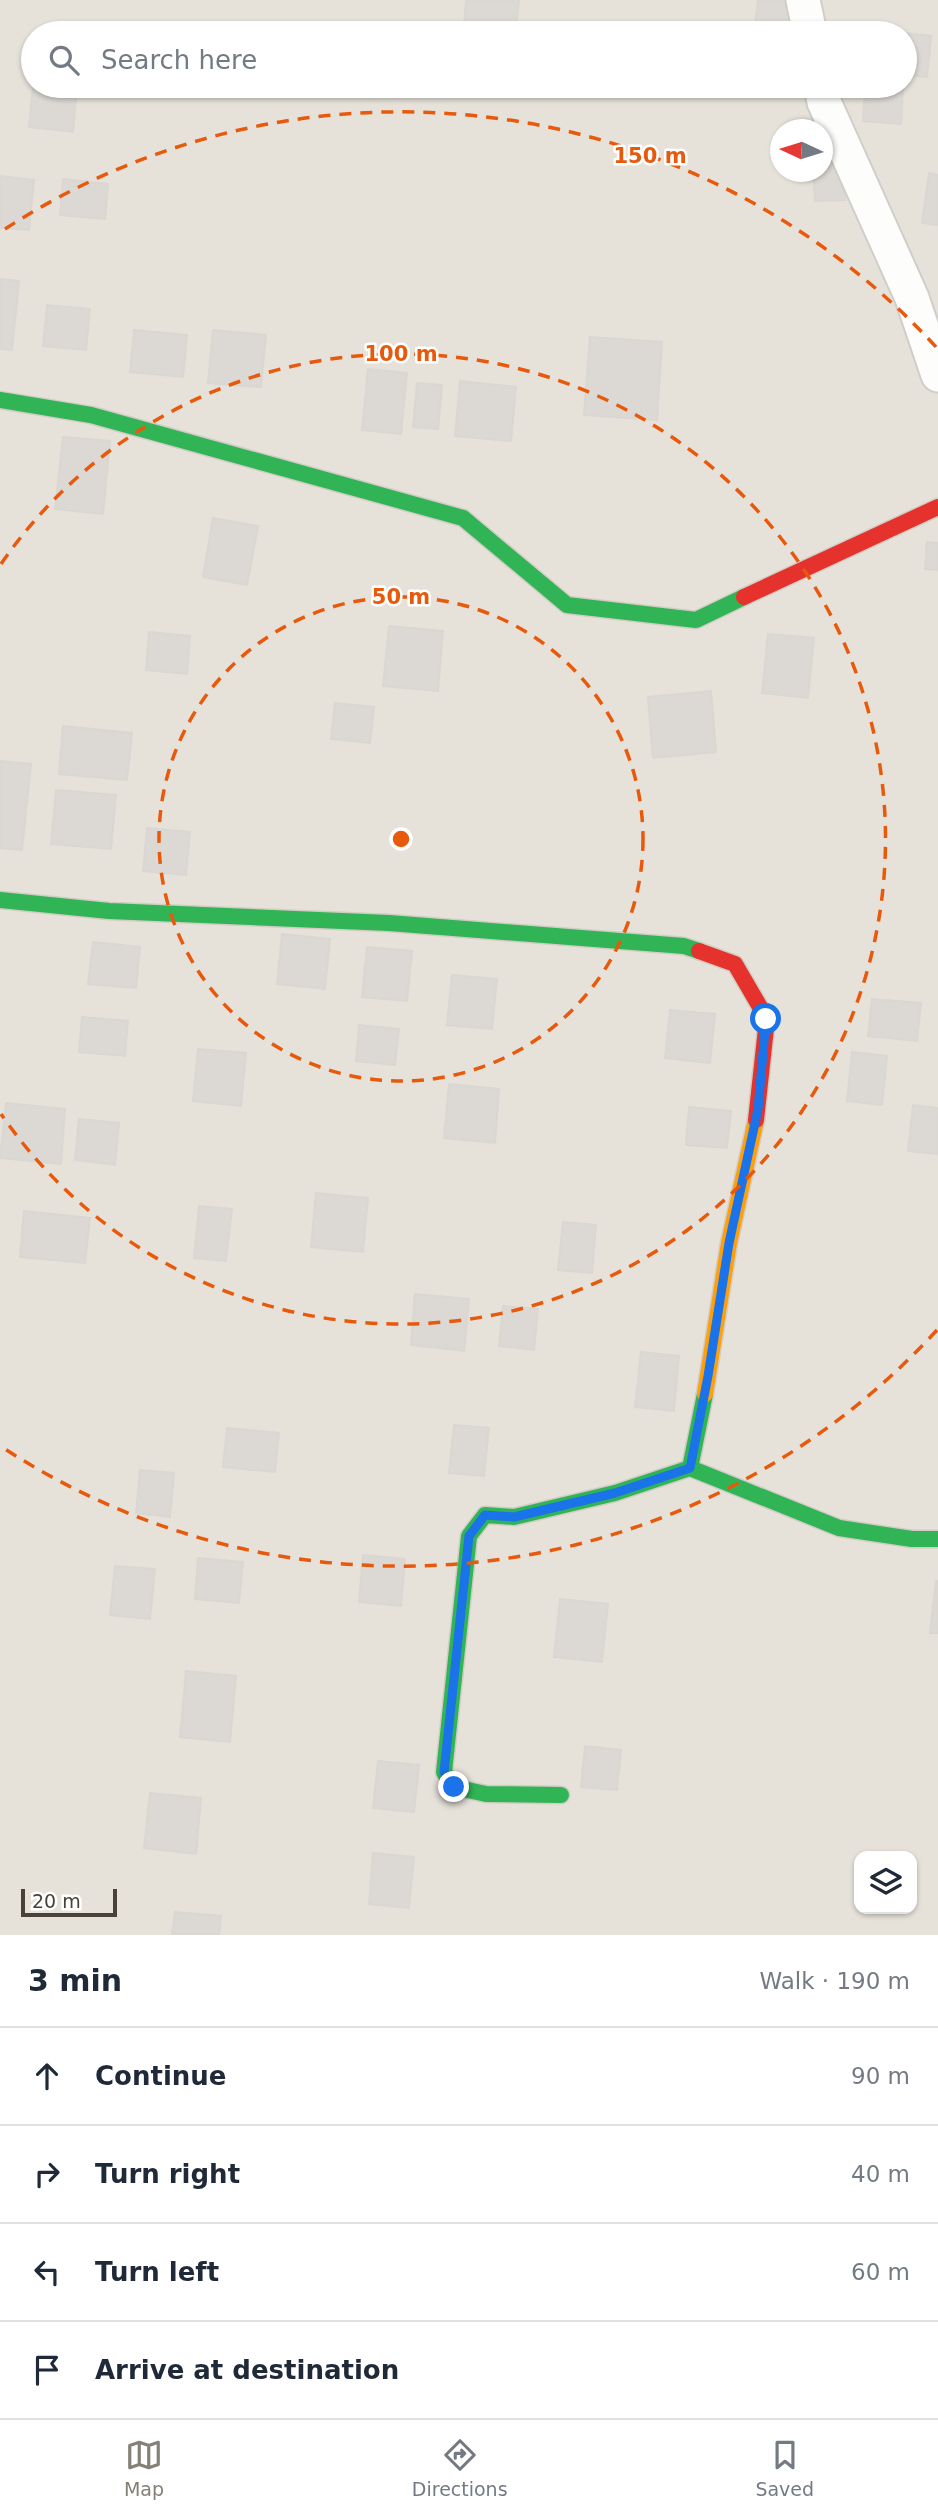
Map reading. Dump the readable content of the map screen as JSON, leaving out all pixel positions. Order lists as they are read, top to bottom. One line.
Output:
{"scale_bar":"20 m","north":"left","page":{"search":"Search here","scale":"20 m","heading":["3 min","Walk · 190 m"],"list":[["Continue","90 m"],["Turn right","40 m"],["Turn left","60 m"],"Arrive at destination"],"nav":["Map","Directions","Saved"]},"rings":["150 m","100 m","50 m"]}
